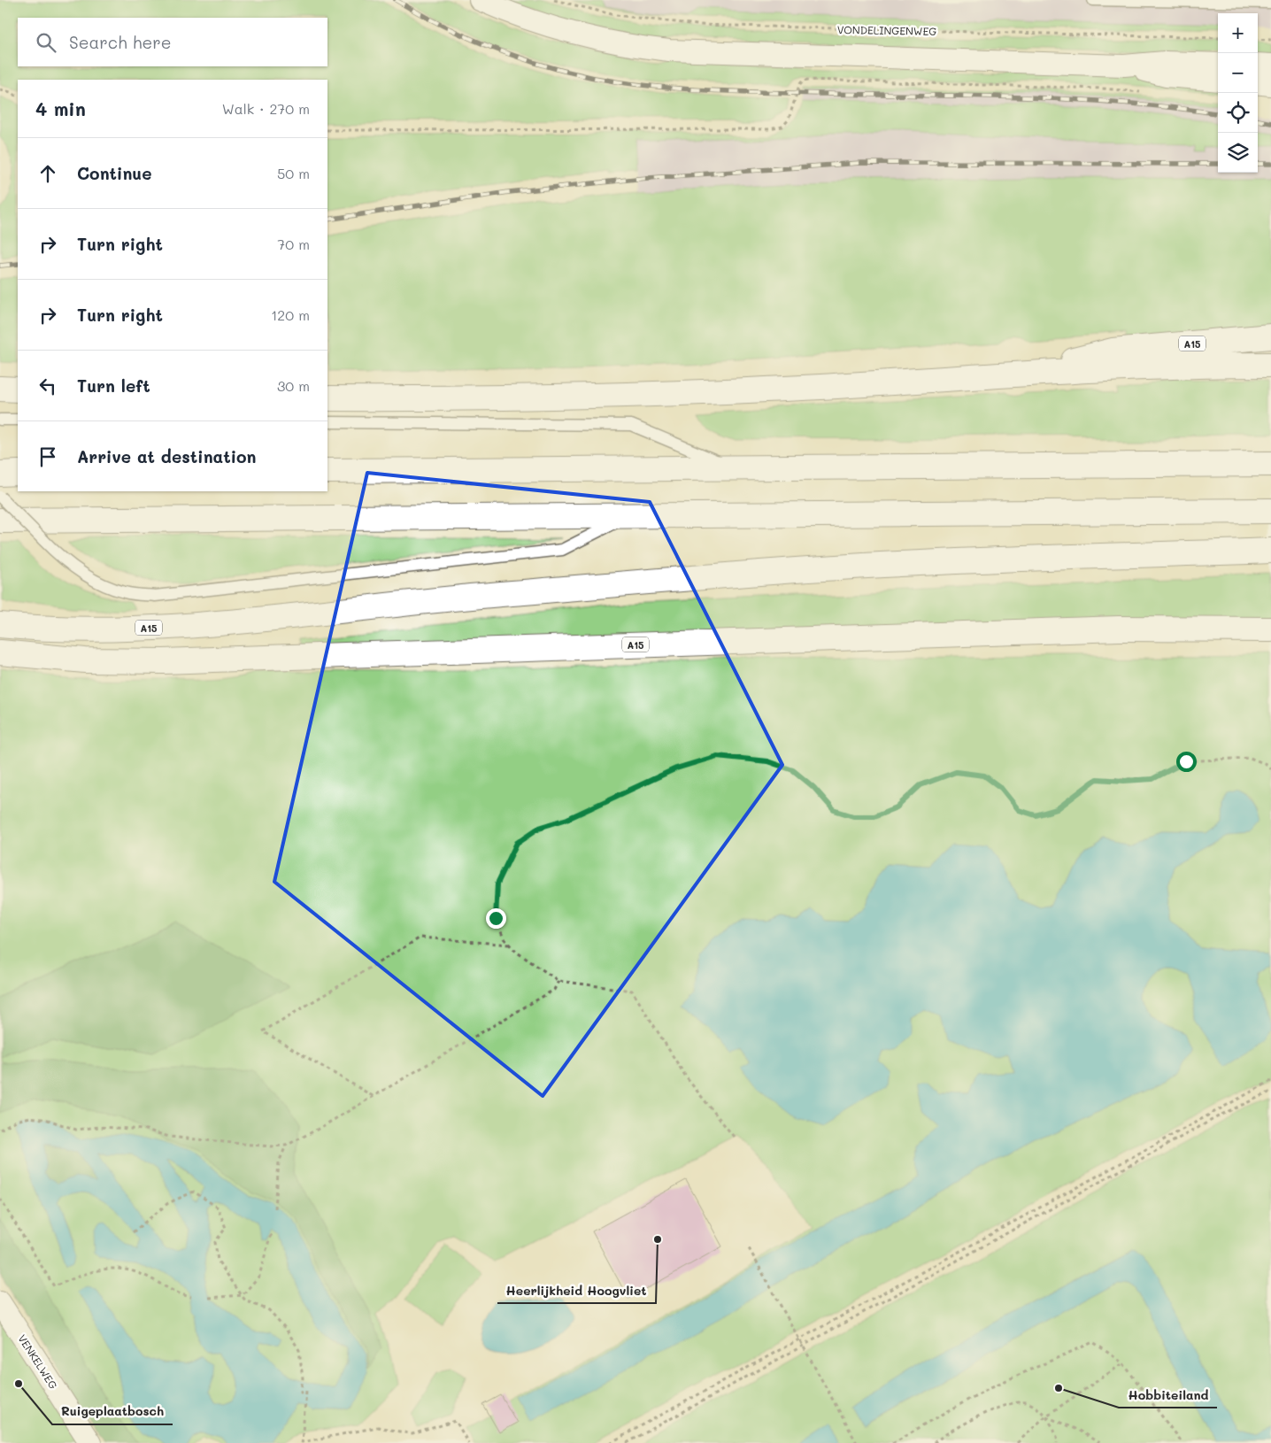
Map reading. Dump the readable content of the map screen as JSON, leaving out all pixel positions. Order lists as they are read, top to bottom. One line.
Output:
{"streets":{"highway":["A15"],"street":["VENKELWEG"],"path":["VONDELINGENWEG"]},"places":["Heerlijkheid Hoogvliet","Ruigeplaatbosch","Hobbiteiland"],"page":{"map_buttons":["+","−"],"search":"Search here","heading":["4 min","Walk · 270 m"],"list":[["Continue","50 m"],["Turn right","70 m"],["Turn right","120 m"],["Turn left","30 m"],"Arrive at destination"]}}
